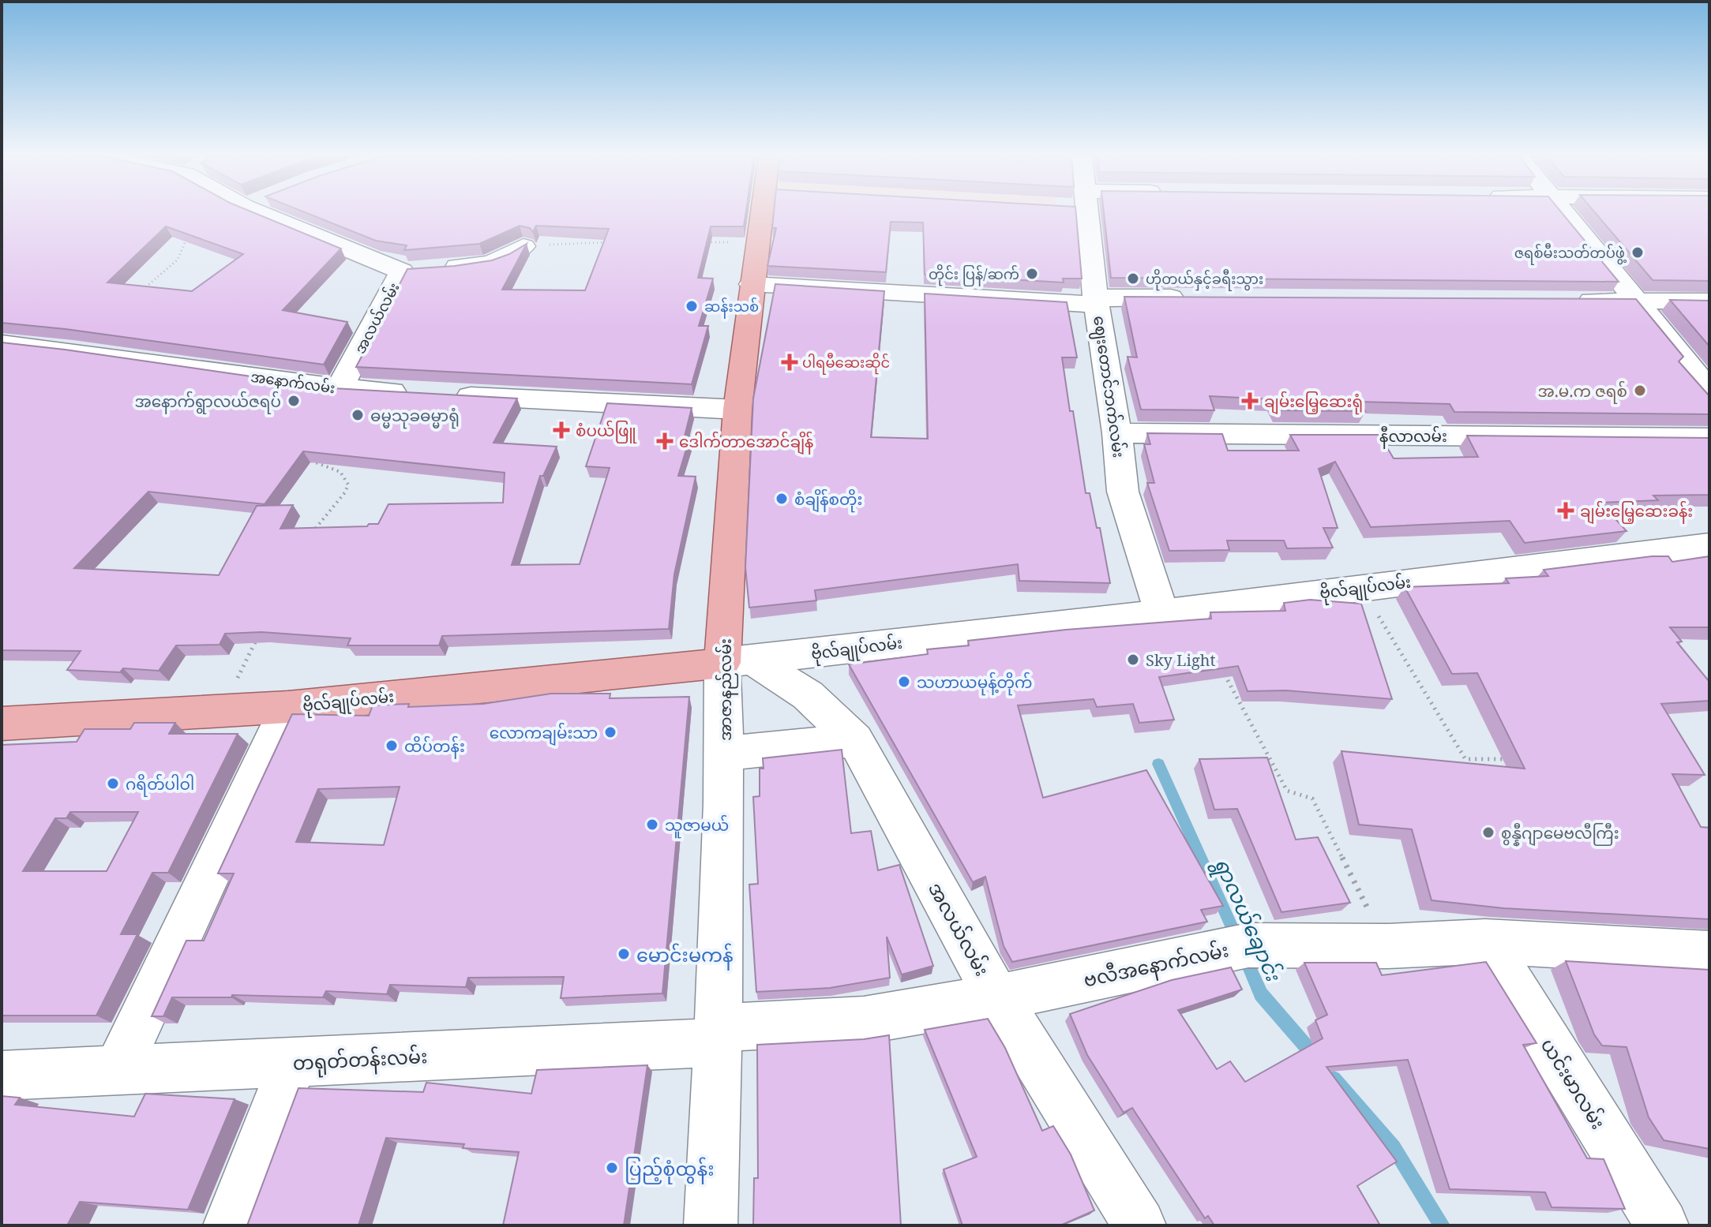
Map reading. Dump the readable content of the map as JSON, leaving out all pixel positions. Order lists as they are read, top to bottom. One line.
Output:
{"streets":{"main road":["ဗိုလ်ချုပ်လမ်း","အာဇာနည်လမ်း"],"street":["အလယ်လမ်း","အနောက်လမ်း","ဈေးတောင်ဘက်လမ်း","နီလာလမ်း","ဗလီအနောက်လမ်း","တရုတ်တန်းလမ်း","ယင်းမာလမ်း"]},"crossings":[["အလယ်လမ်း","အနောက်လမ်း"],["အလယ်လမ်း","ဗိုလ်ချုပ်လမ်း"],["အလယ်လမ်း","အာဇာနည်လမ်း"],["အလယ်လမ်း","ဗလီအနောက်လမ်း"],["အနောက်လမ်း","အာဇာနည်လမ်း"],["ဈေးတောင်ဘက်လမ်း","နီလာလမ်း"],["ဈေးတောင်ဘက်လမ်း","ဗိုလ်ချုပ်လမ်း"],["ဗိုလ်ချုပ်လမ်း","အာဇာနည်လမ်း"],["အာဇာနည်လမ်း","ဗလီအနောက်လမ်း"],["အာဇာနည်လမ်း","တရုတ်တန်းလမ်း"],["ဗလီအနောက်လမ်း","တရုတ်တန်းလမ်း"],["ဗလီအနောက်လမ်း","ယင်းမာလမ်း"]],"water":["ရွာလယ်ချောင်း"],"places":{"other":["ဇရစ်မီးသတ်တပ်ဖွဲ့","တိုင်း ပြန်/ဆက်","ဟိုတယ်နှင့်ခရီးသွား","ဆန်းသစ်","အ.မ.က ဇရစ်","အနောက်ရွာလယ်ဇရပ်","ဓမ္မသုခဓမ္မာရုံ","စံချိန်စတိုး","Sky Light","သဟာယမုန့်တိုက်","လောကချမ်းသာ","ထိပ်တန်း","ဂရိတ်ပါဝါ","သူဇာမယ်","စွန္နီဂျာမေဗလီကြီး","မောင်းမကန်","ပြည့်စုံထွန်း"],"health":["ပါရမီဆေးဆိုင်","ချမ်းမြေ့ဆေးရုံ","စံပယ်ဖြူ","ဒေါက်တာအောင်ချိန်","ချမ်းမြေ့ဆေးခန်း"]}}
